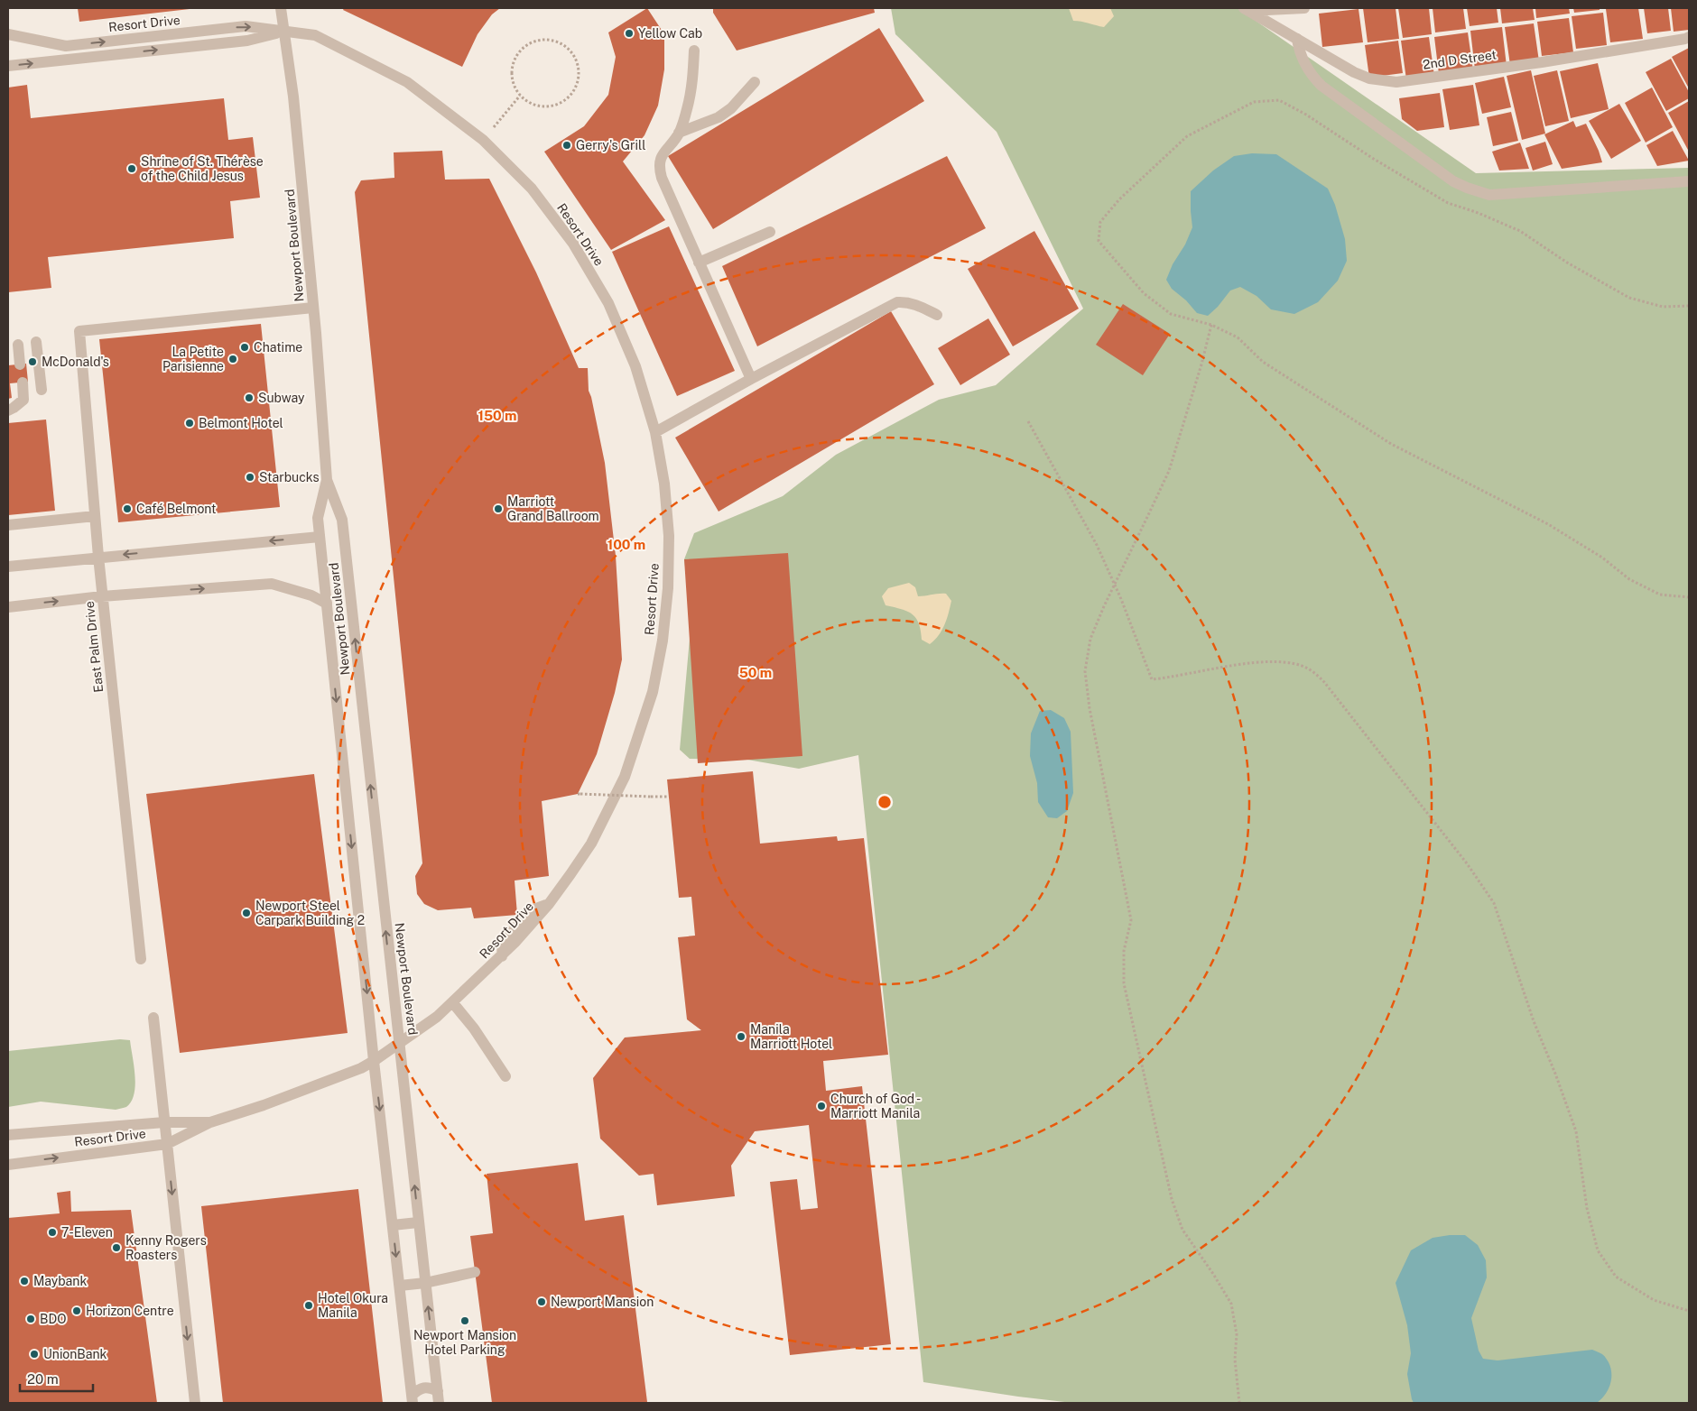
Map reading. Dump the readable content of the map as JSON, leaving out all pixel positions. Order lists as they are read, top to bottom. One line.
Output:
{"streets":{"street":["Resort Drive","2nd D Street","Newport Boulevard","East Palm Drive"]},"crossings":[["Resort Drive","Newport Boulevard"],["Newport Boulevard","East Palm Drive"]],"places":["Yellow Cab","Gerry's Grill","Shrine of St. Thérèse of the Child Jesus","Chatime","La Petite Parisienne","McDonald's","Subway","Belmont Hotel","Starbucks","Café Belmont","Marriott Grand Ballroom","Newport Steel Carpark Building 2","Manila Marriott Hotel","Church of God - Marriott Manila","7-Eleven","Kenny Rogers Roasters","Maybank","Newport Mansion","Hotel Okura Manila","Horizon Centre","BDO","Newport Mansion Hotel Parking","UnionBank"],"scale_bar":"20 m","rings":["150 m","100 m","50 m"]}
